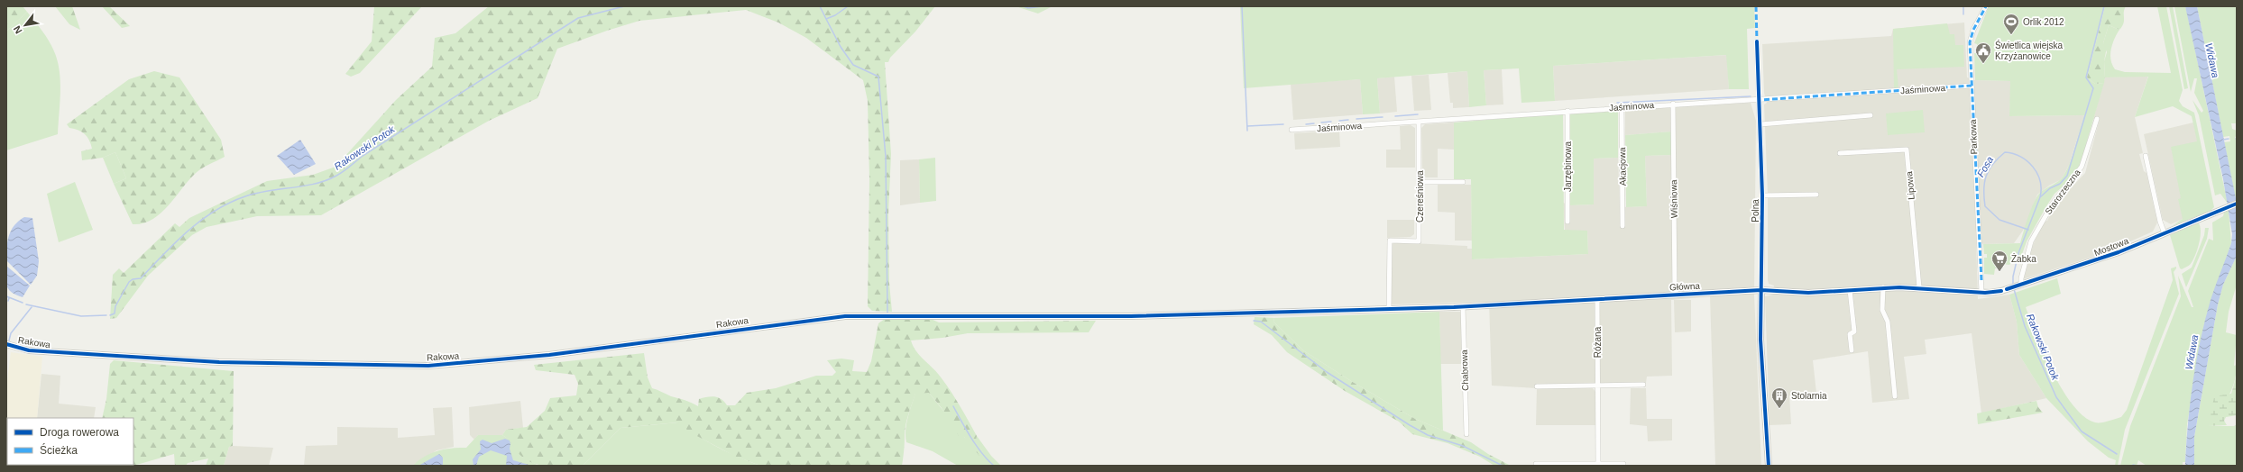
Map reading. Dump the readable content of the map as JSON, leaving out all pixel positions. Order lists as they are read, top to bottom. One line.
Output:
{"streets":{"street":["Jaśminowa","Parkowa","Jarzębinowa","Akacjowa","Lipowa","Starorzeczna","Czereśniowa","Wiśniowa","Polna","Mostowa","Główna","Rakowa","Różana","Chabrowa"]},"crossings":[["Jaśminowa","Parkowa"],["Jaśminowa","Jarzębinowa"],["Jaśminowa","Akacjowa"],["Jaśminowa","Czereśniowa"],["Jaśminowa","Wiśniowa"],["Jaśminowa","Polna"],["Parkowa","Mostowa"],["Parkowa","Główna"],["Lipowa","Główna"],["Starorzeczna","Mostowa"],["Czereśniowa","Główna"],["Czereśniowa","Rakowa"],["Wiśniowa","Główna"],["Polna","Główna"],["Mostowa","Główna"],["Główna","Rakowa"],["Główna","Różana"],["Główna","Chabrowa"]],"water":["Widawa","Rakowski Potok","Fosa"],"places":{"sports":["Orlik 2012"],"public building":["Świetlica wiejska Krzyżanowice"],"supermarket":["Żabka"],"building":["Stolarnia"]},"legend":["Droga rowerowa","Ścieżka"],"north":"bottom left"}
